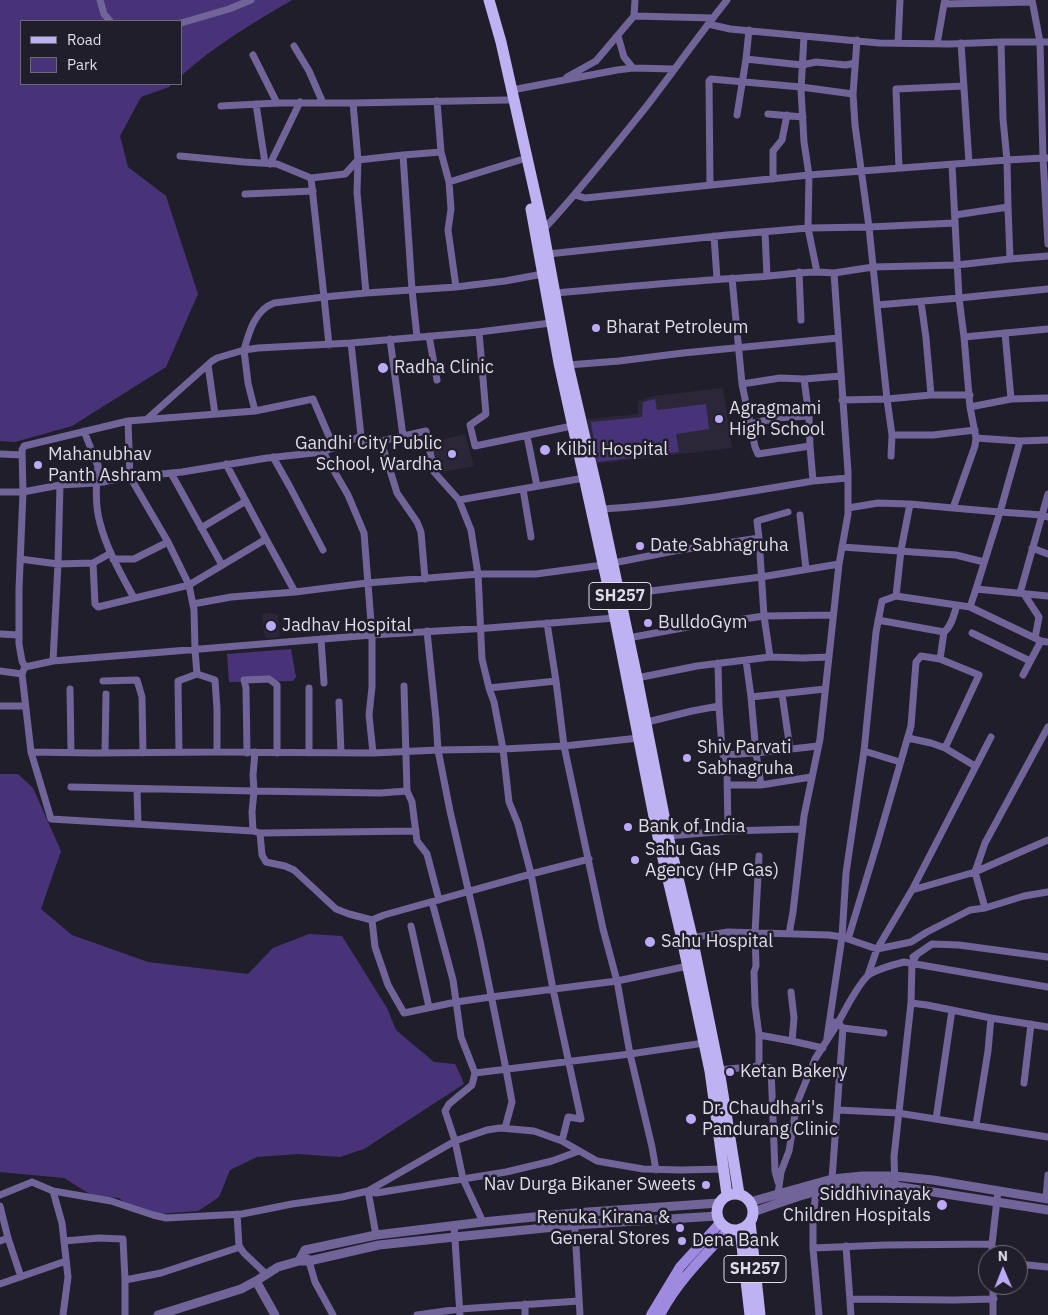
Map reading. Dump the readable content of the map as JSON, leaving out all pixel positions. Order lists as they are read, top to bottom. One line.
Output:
{"streets":{"main road":["SH257"]},"places":["Bharat Petroleum","Radha Clinic","Agragmami High School","Kilbil Hospital","Gandhi City Public School, Wardha","Mahanubhav Panth Ashram","Date Sabhagruha","BulldoGym","Jadhav Hospital","Shiv Parvati Sabhagruha","Bank of India","Sahu Gas Agency (HP Gas)","Sahu Hospital","Ketan Bakery","Dr. Chaudhari's Pandurang Clinic","Nav Durga Bikaner Sweets","Siddhivinayak Children Hospitals","Renuka Kirana & General Stores","Dena Bank"],"legend":["Road","Park"],"north":"top"}
